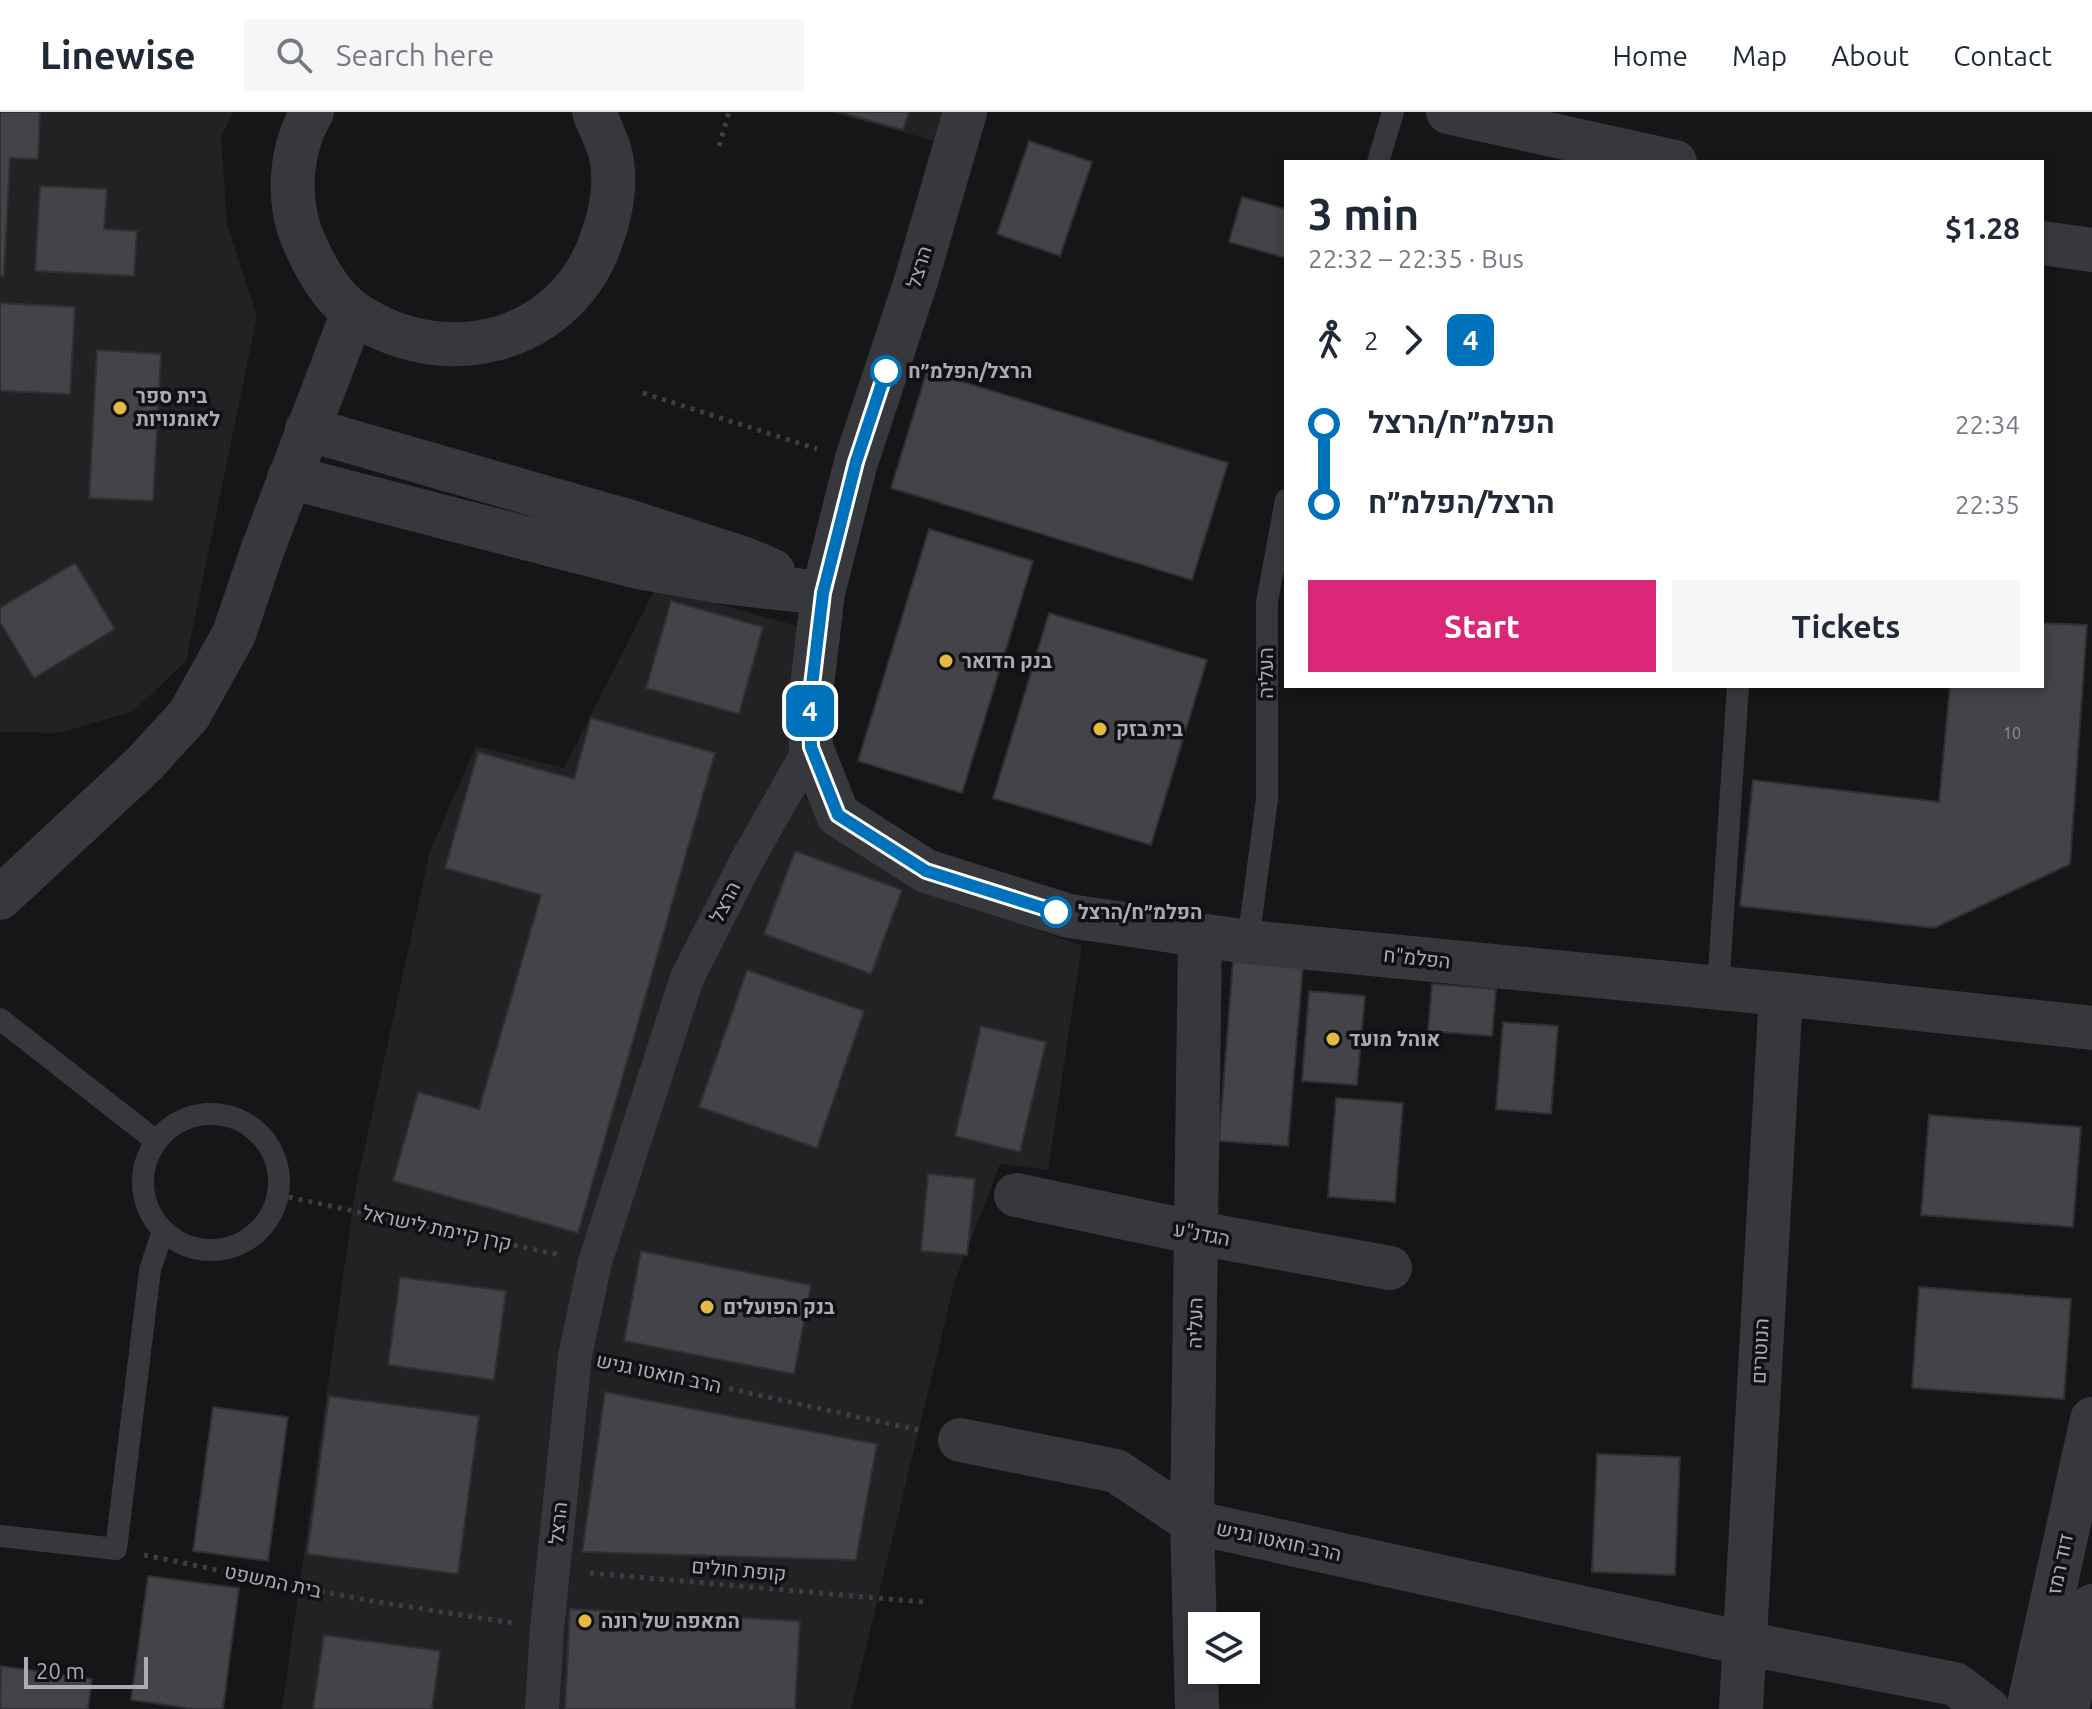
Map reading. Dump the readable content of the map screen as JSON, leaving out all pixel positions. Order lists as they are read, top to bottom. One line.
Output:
{"streets":{"street":["הרצל","העליה","הפלמ\"ח","הגדנ\"ע","הנוטרים","הרב חואטו גניש","דוד רמז"],"path":["קרן קיימת לישראל","קופת חולים","בית המשפט"]},"crossings":[["הרצל","הפלמ\"ח"],["הרצל","קרן קיימת לישראל"],["הרצל","הרב חואטו גניש"],["הרצל","קופת חולים"],["הרצל","בית המשפט"],["העליה","הפלמ\"ח"],["העליה","הגדנ\"ע"],["העליה","הרב חואטו גניש"],["הפלמ\"ח","הנוטרים"],["הנוטרים","הרב חואטו גניש"]],"places":["הרצל/הפלמ״ח","בית ספר לאומנויות","בנק הדואר","בית בזק","הפלמ״ח/הרצל","אוהל מועד","בנק הפועלים","המאפה של רונה"],"lines":["bus line 4"],"house_numbers":["10"],"scale_bar":"20 m","page":{"header":"Linewise","search":"Search here","nav":["Home","Map","About","Contact"],"on_map":"4","heading":["3 min","22:32 – 22:35 · Bus","$1.28"],"legs":["2","4"],"list":[{"name":"הפלמ״ח/הרצל","value":"22:34"},{"name":"הרצל/הפלמ״ח","value":"22:35"}],"buttons":["Start","Tickets"],"scale":"20 m"}}
